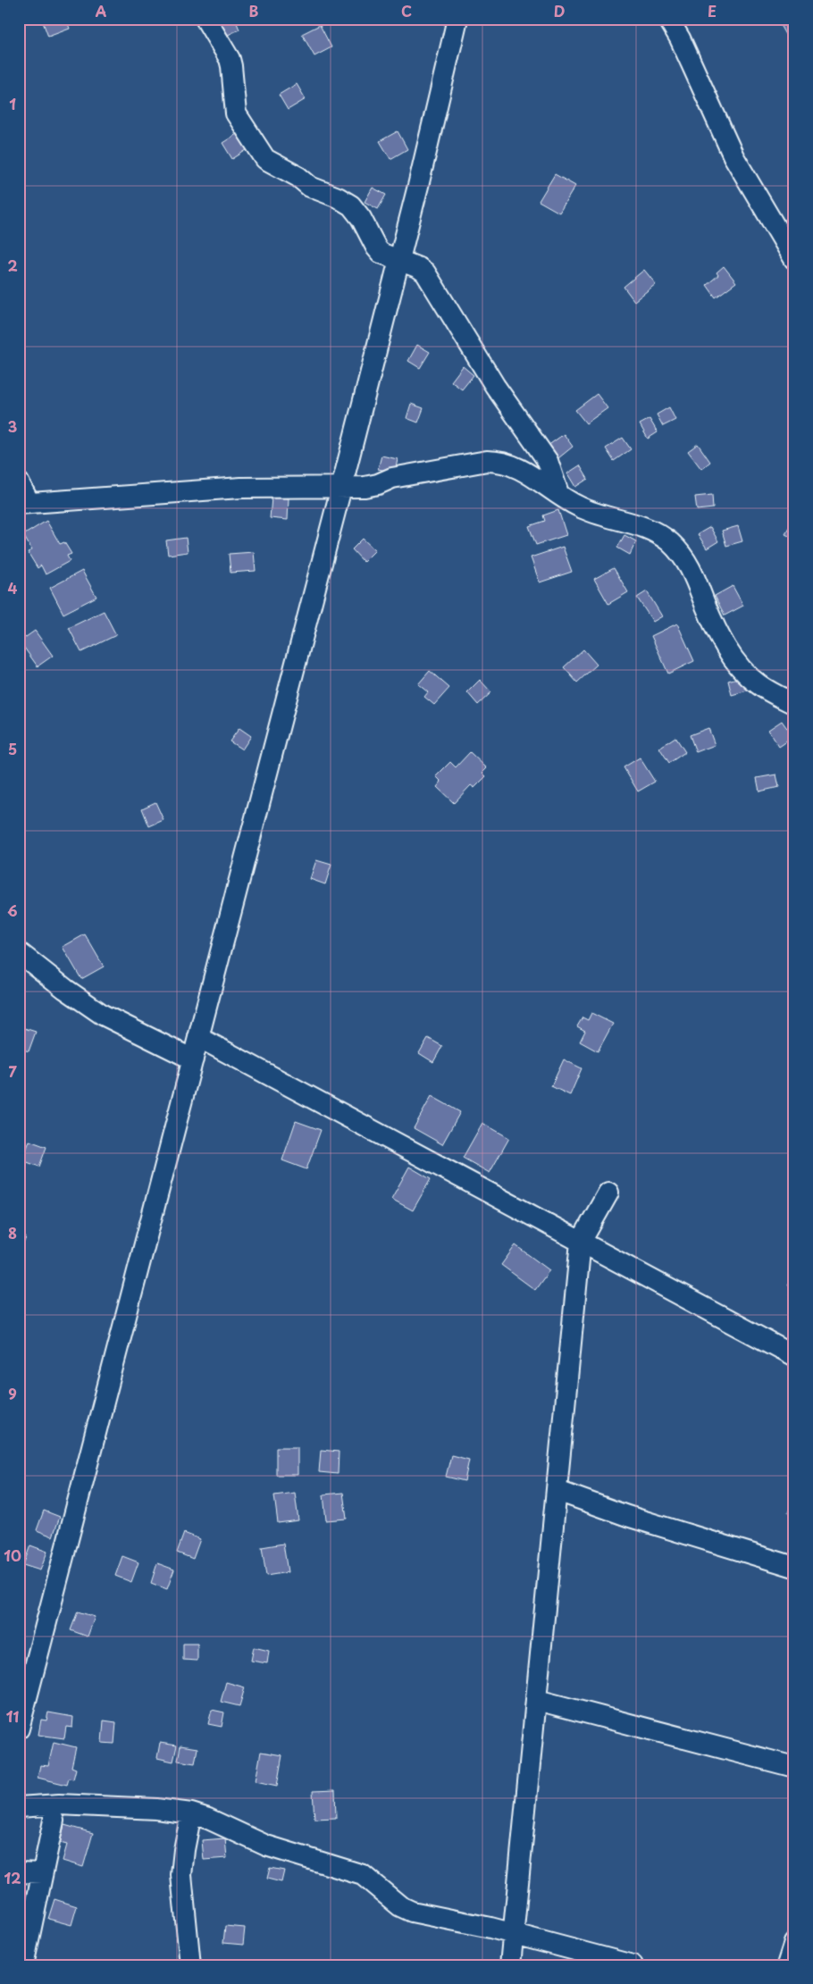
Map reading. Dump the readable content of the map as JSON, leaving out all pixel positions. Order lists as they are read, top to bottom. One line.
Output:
{"grid":{"columns":["A","B","C","D","E"],"rows":["1","2","3","4","5","6","7","8","9","10","11","12"]}}
